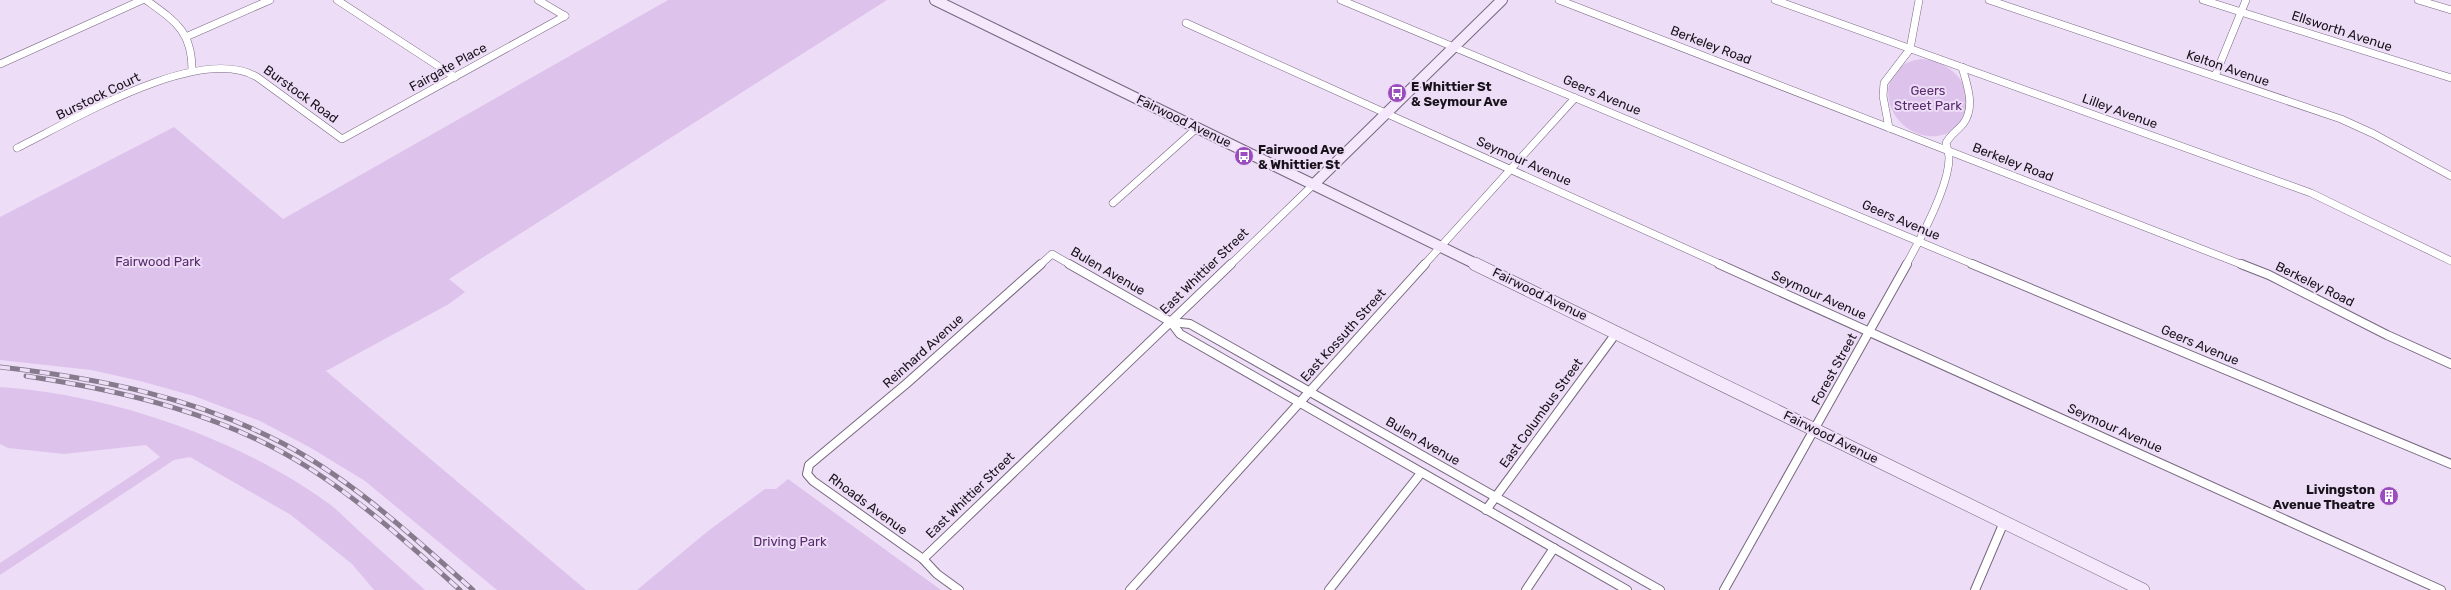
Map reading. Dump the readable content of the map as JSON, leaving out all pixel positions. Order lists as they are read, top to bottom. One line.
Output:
{"streets":{"street":["Ellsworth Avenue","Berkeley Road","Fairgate Place","Kelton Avenue","Burstock Road","Geers Avenue","Burstock Court","Lilley Avenue","Fairwood Avenue","Seymour Avenue","Bulen Avenue","East Whittier Street","East Kossuth Street","Reinhard Avenue","Forest Street","East Columbus Street","Rhoads Avenue"]},"crossings":[["Berkeley Road","Lilley Avenue"],["Berkeley Road","Forest Street"],["Fairgate Place","Burstock Road"],["Burstock Road","Burstock Court"],["Geers Avenue","East Whittier Street"],["Geers Avenue","East Kossuth Street"],["Geers Avenue","Forest Street"],["Lilley Avenue","Forest Street"],["Fairwood Avenue","East Whittier Street"],["Fairwood Avenue","East Kossuth Street"],["Fairwood Avenue","Forest Street"],["Fairwood Avenue","East Columbus Street"],["Seymour Avenue","East Whittier Street"],["Seymour Avenue","East Kossuth Street"],["Seymour Avenue","Forest Street"],["Bulen Avenue","East Whittier Street"],["Bulen Avenue","East Kossuth Street"],["Bulen Avenue","Reinhard Avenue"],["Bulen Avenue","East Columbus Street"],["East Whittier Street","Rhoads Avenue"],["Reinhard Avenue","Rhoads Avenue"]],"parks":["Geers Street Park","Fairwood Park","Driving Park"],"places":{"bus stop":["E Whittier St & Seymour Ave","Fairwood Ave & Whittier St"],"building":["Livingston Avenue Theatre"]}}
